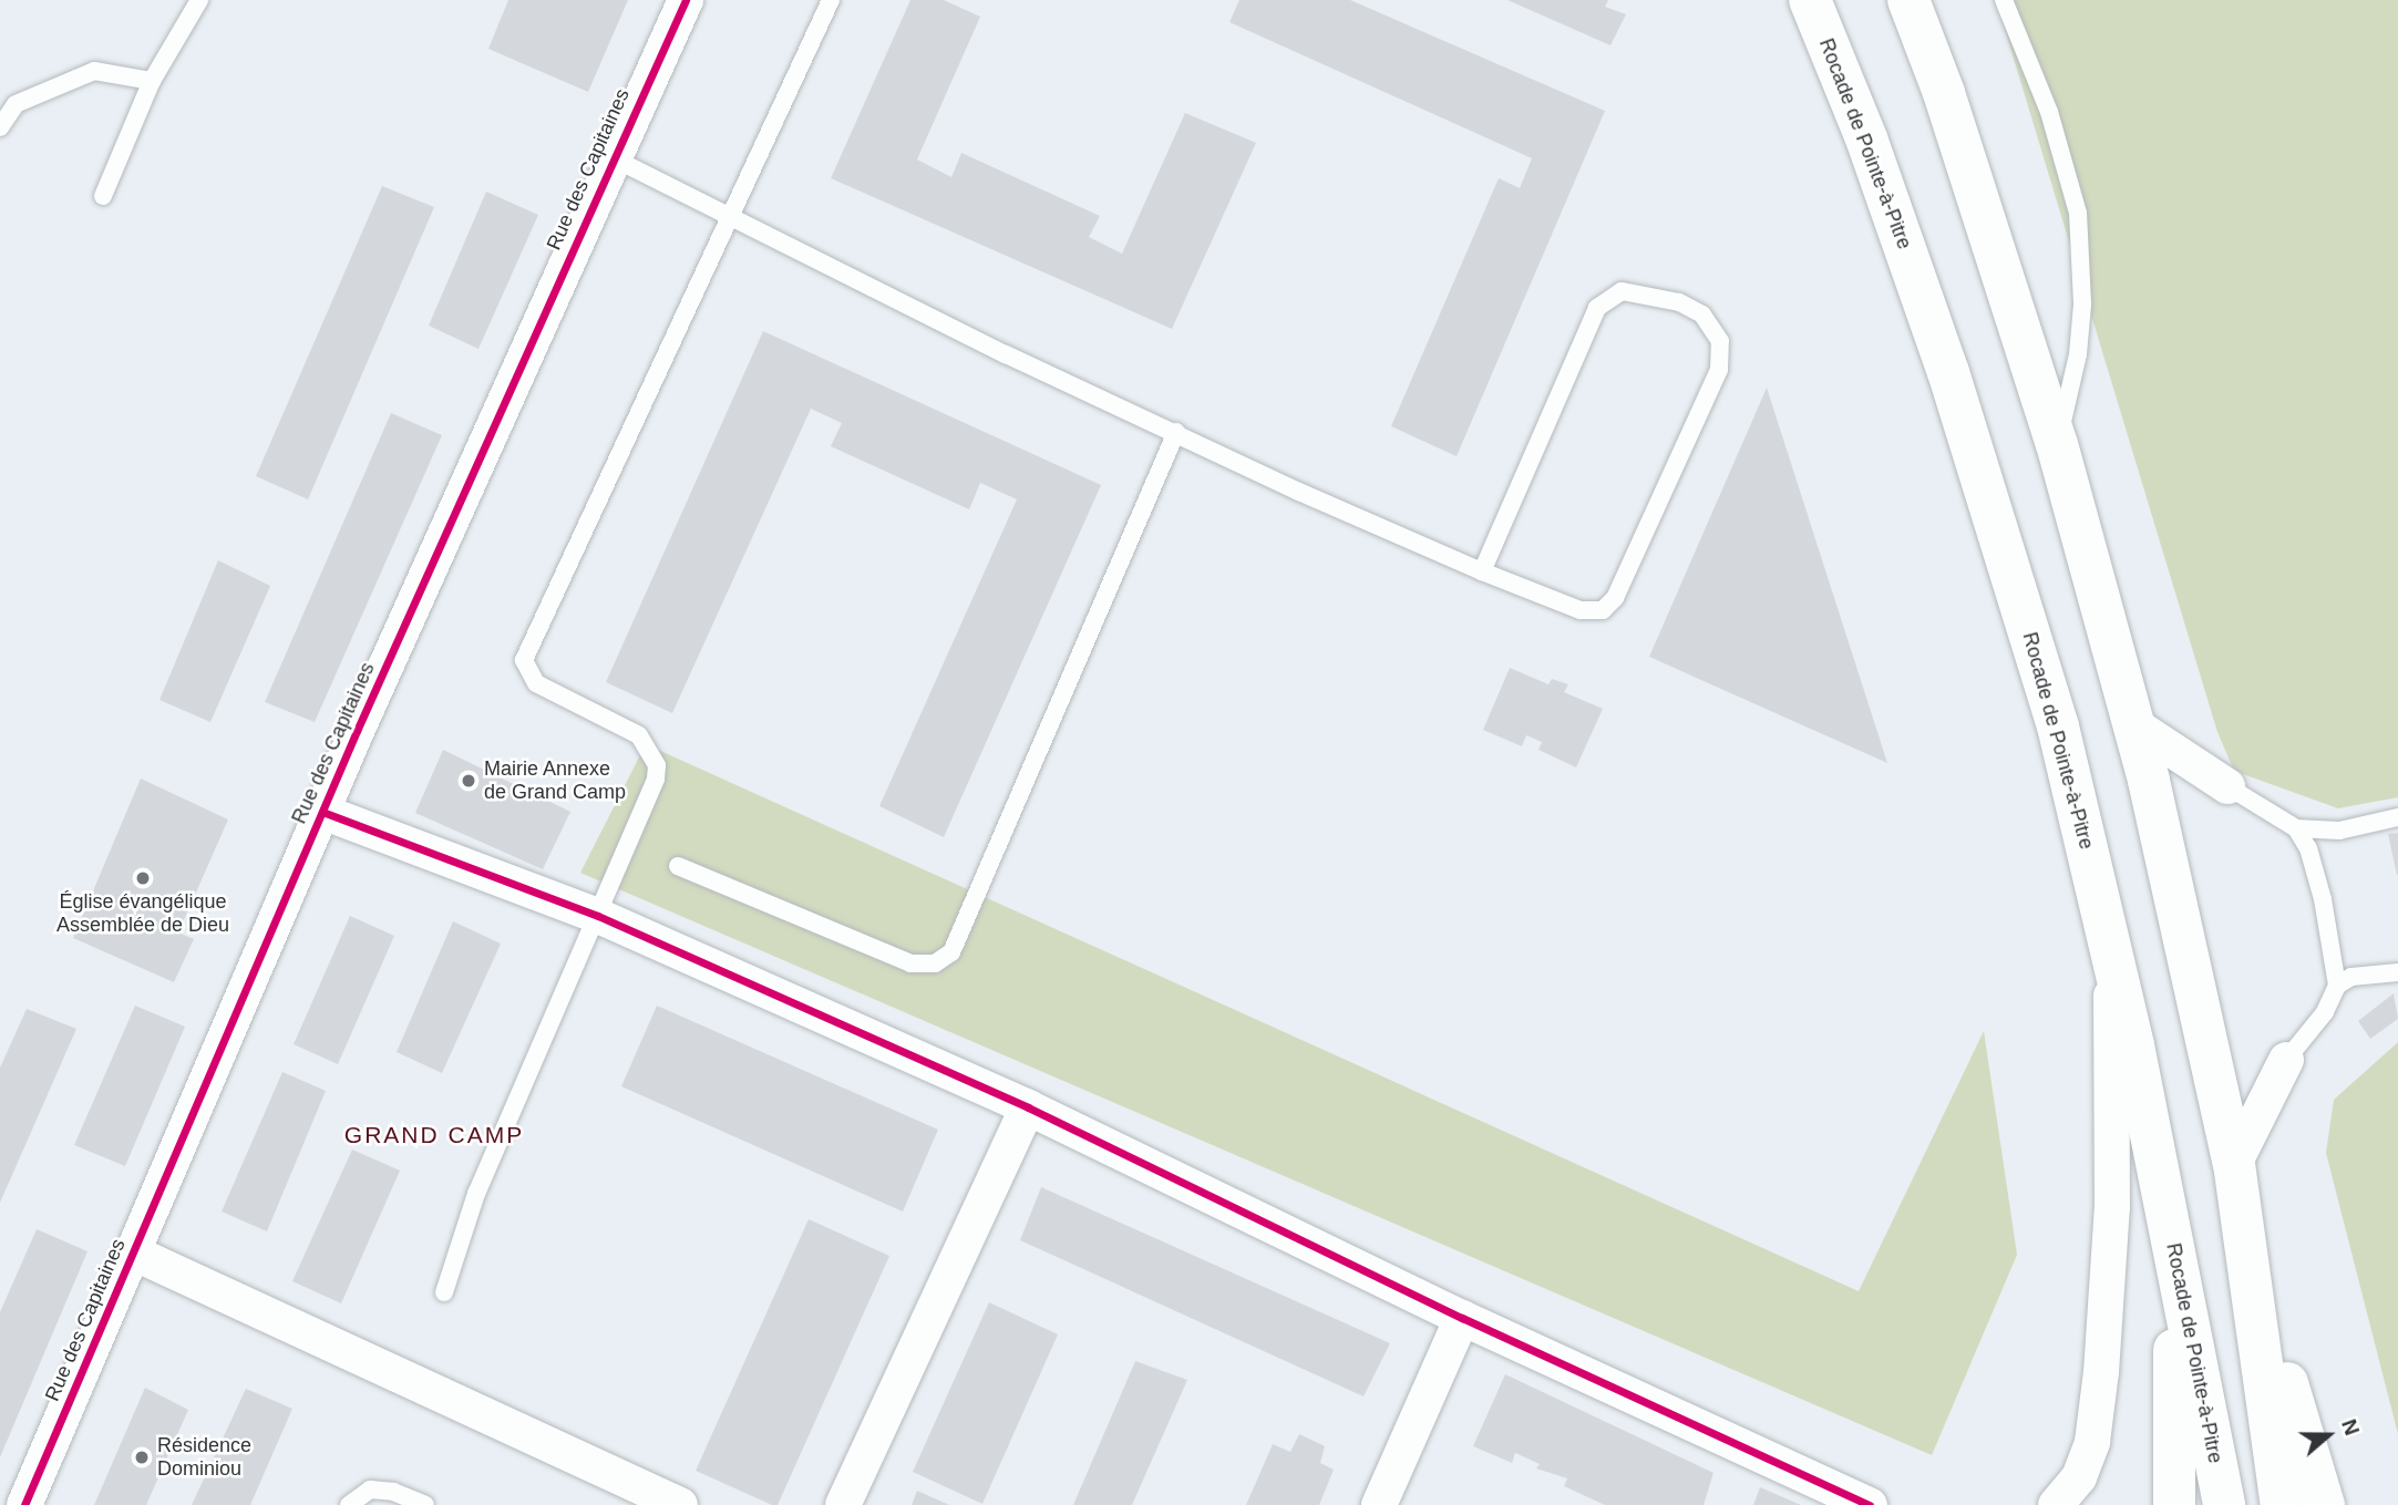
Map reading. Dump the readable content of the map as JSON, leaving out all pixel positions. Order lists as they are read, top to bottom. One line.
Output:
{"streets":{"highway":["Rocade de Pointe-à-Pitre"],"street":["Rue des Capitaines"]},"districts":["GRAND CAMP"],"places":["Mairie Annexe de Grand Camp","Église évangélique Assemblée de Dieu","Résidence Dominiou"],"north":"right"}
